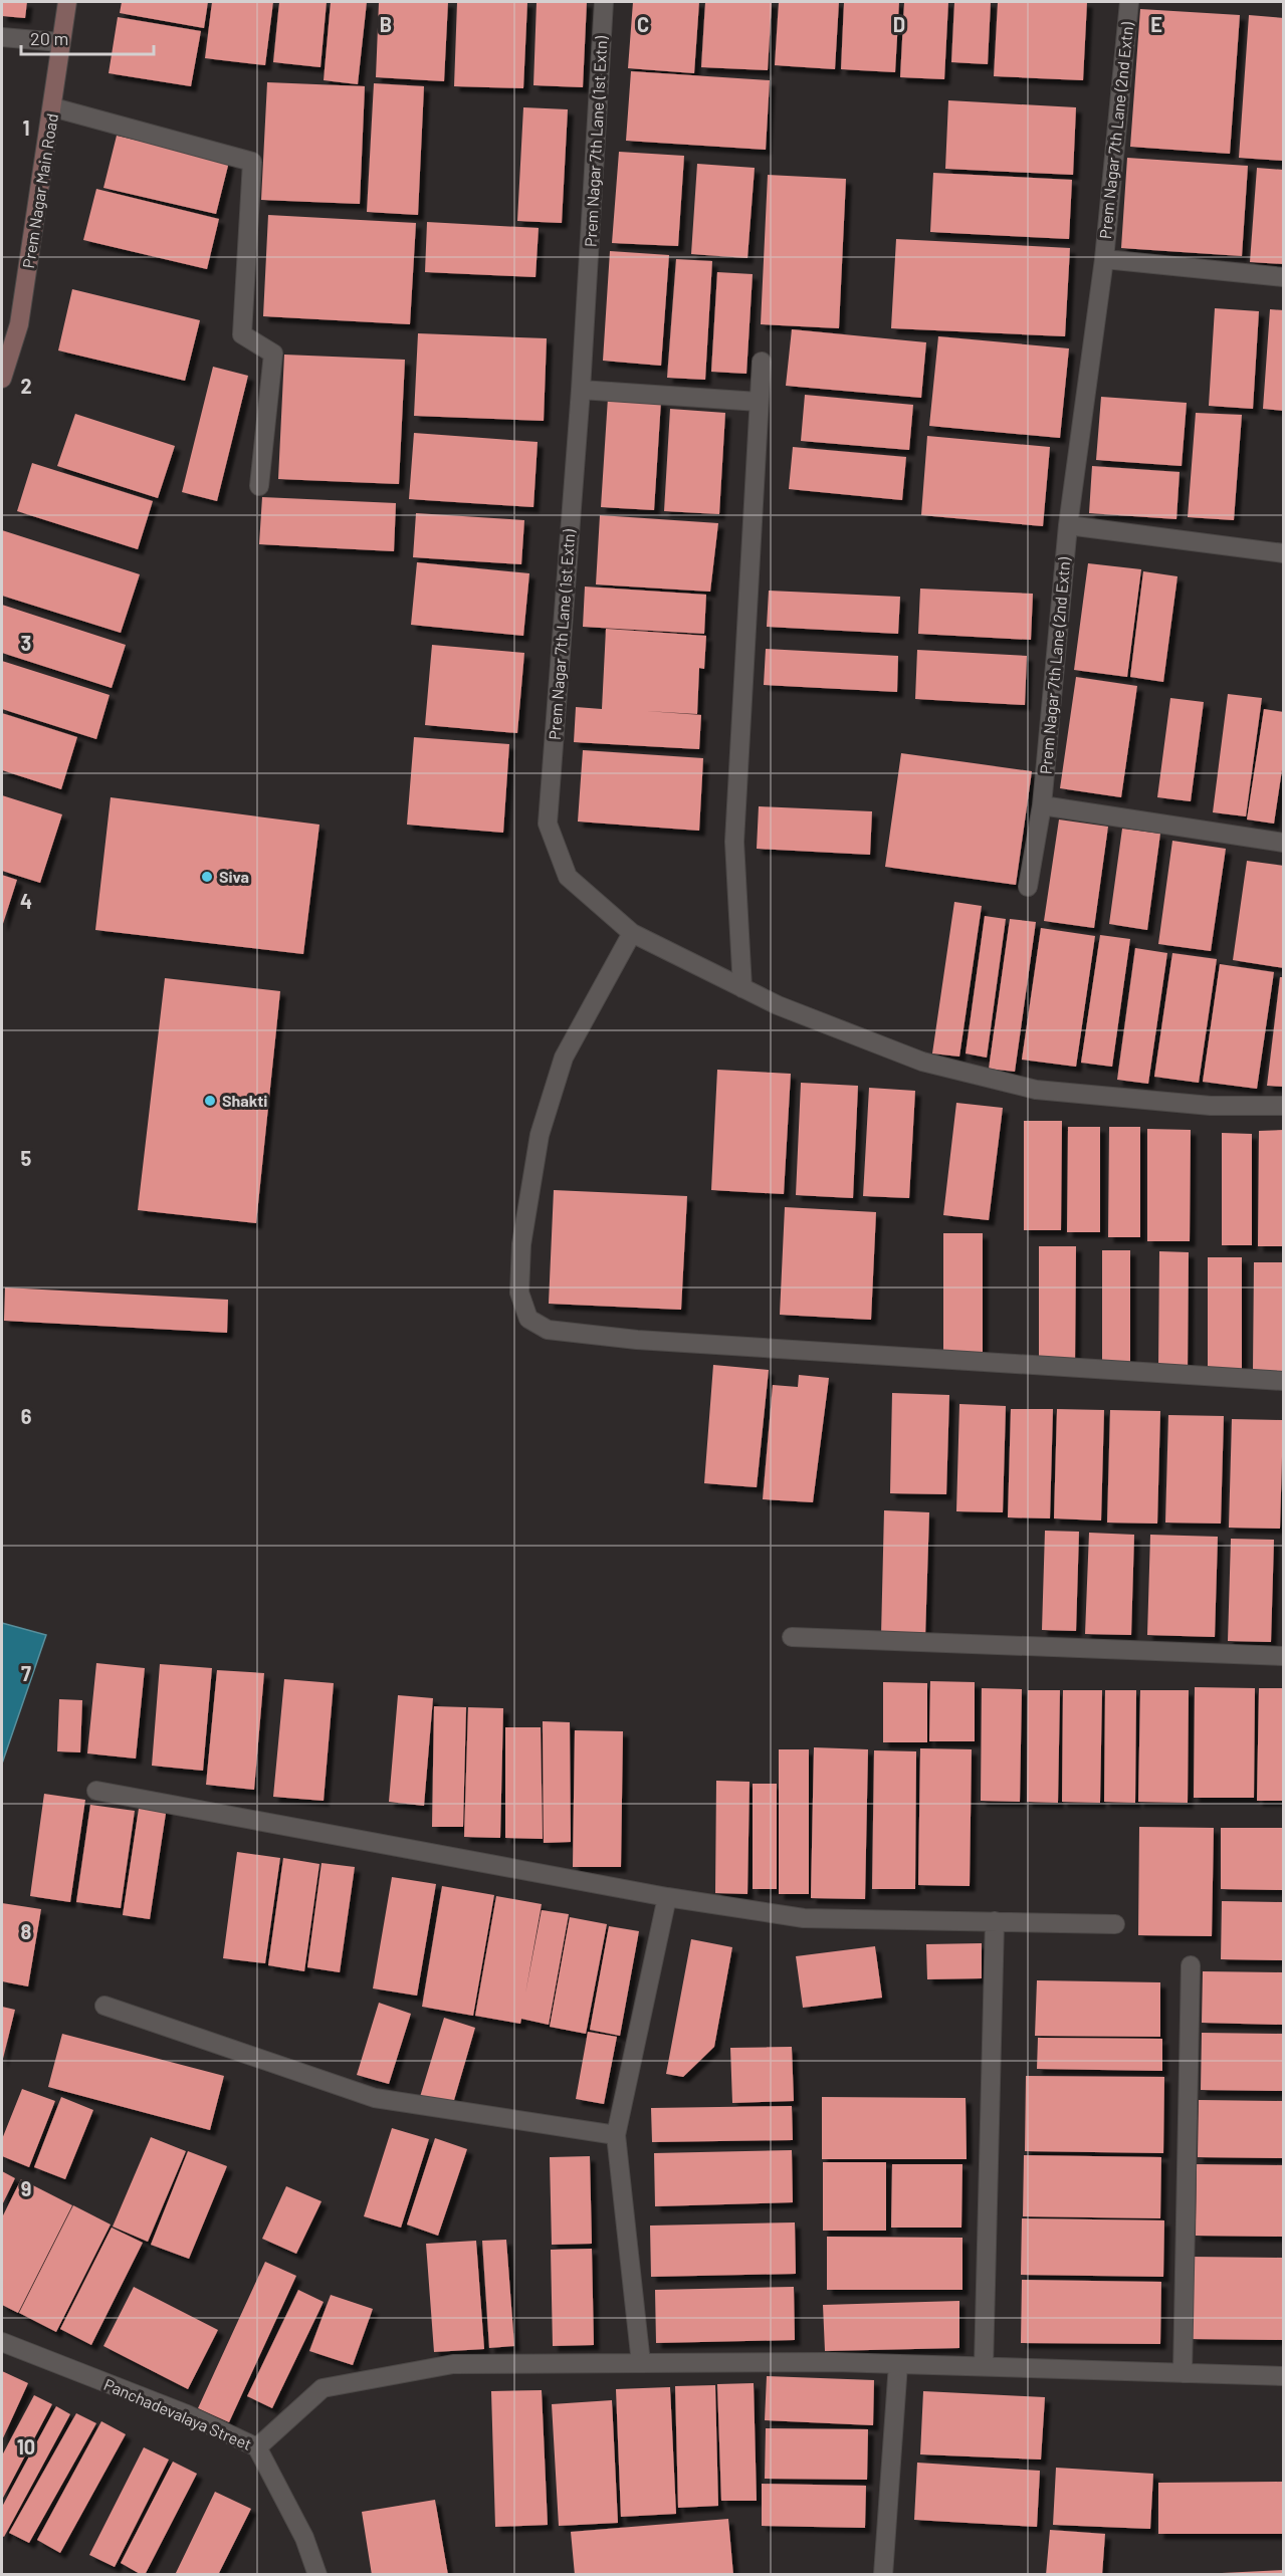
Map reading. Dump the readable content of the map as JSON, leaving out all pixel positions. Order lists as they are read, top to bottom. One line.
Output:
{"streets":{"street":["Prem Nagar 7th Lane (2nd Extn)","Prem Nagar 7th Lane (1st Extn)","Prem Nagar Main Road","Panchadevalaya Street"]},"places":["Siva","Shakti"],"scale_bar":"20 m","grid":{"columns":["B","C","D","E"],"rows":["1","2","3","4","5","6","7","8","9","10"]}}
